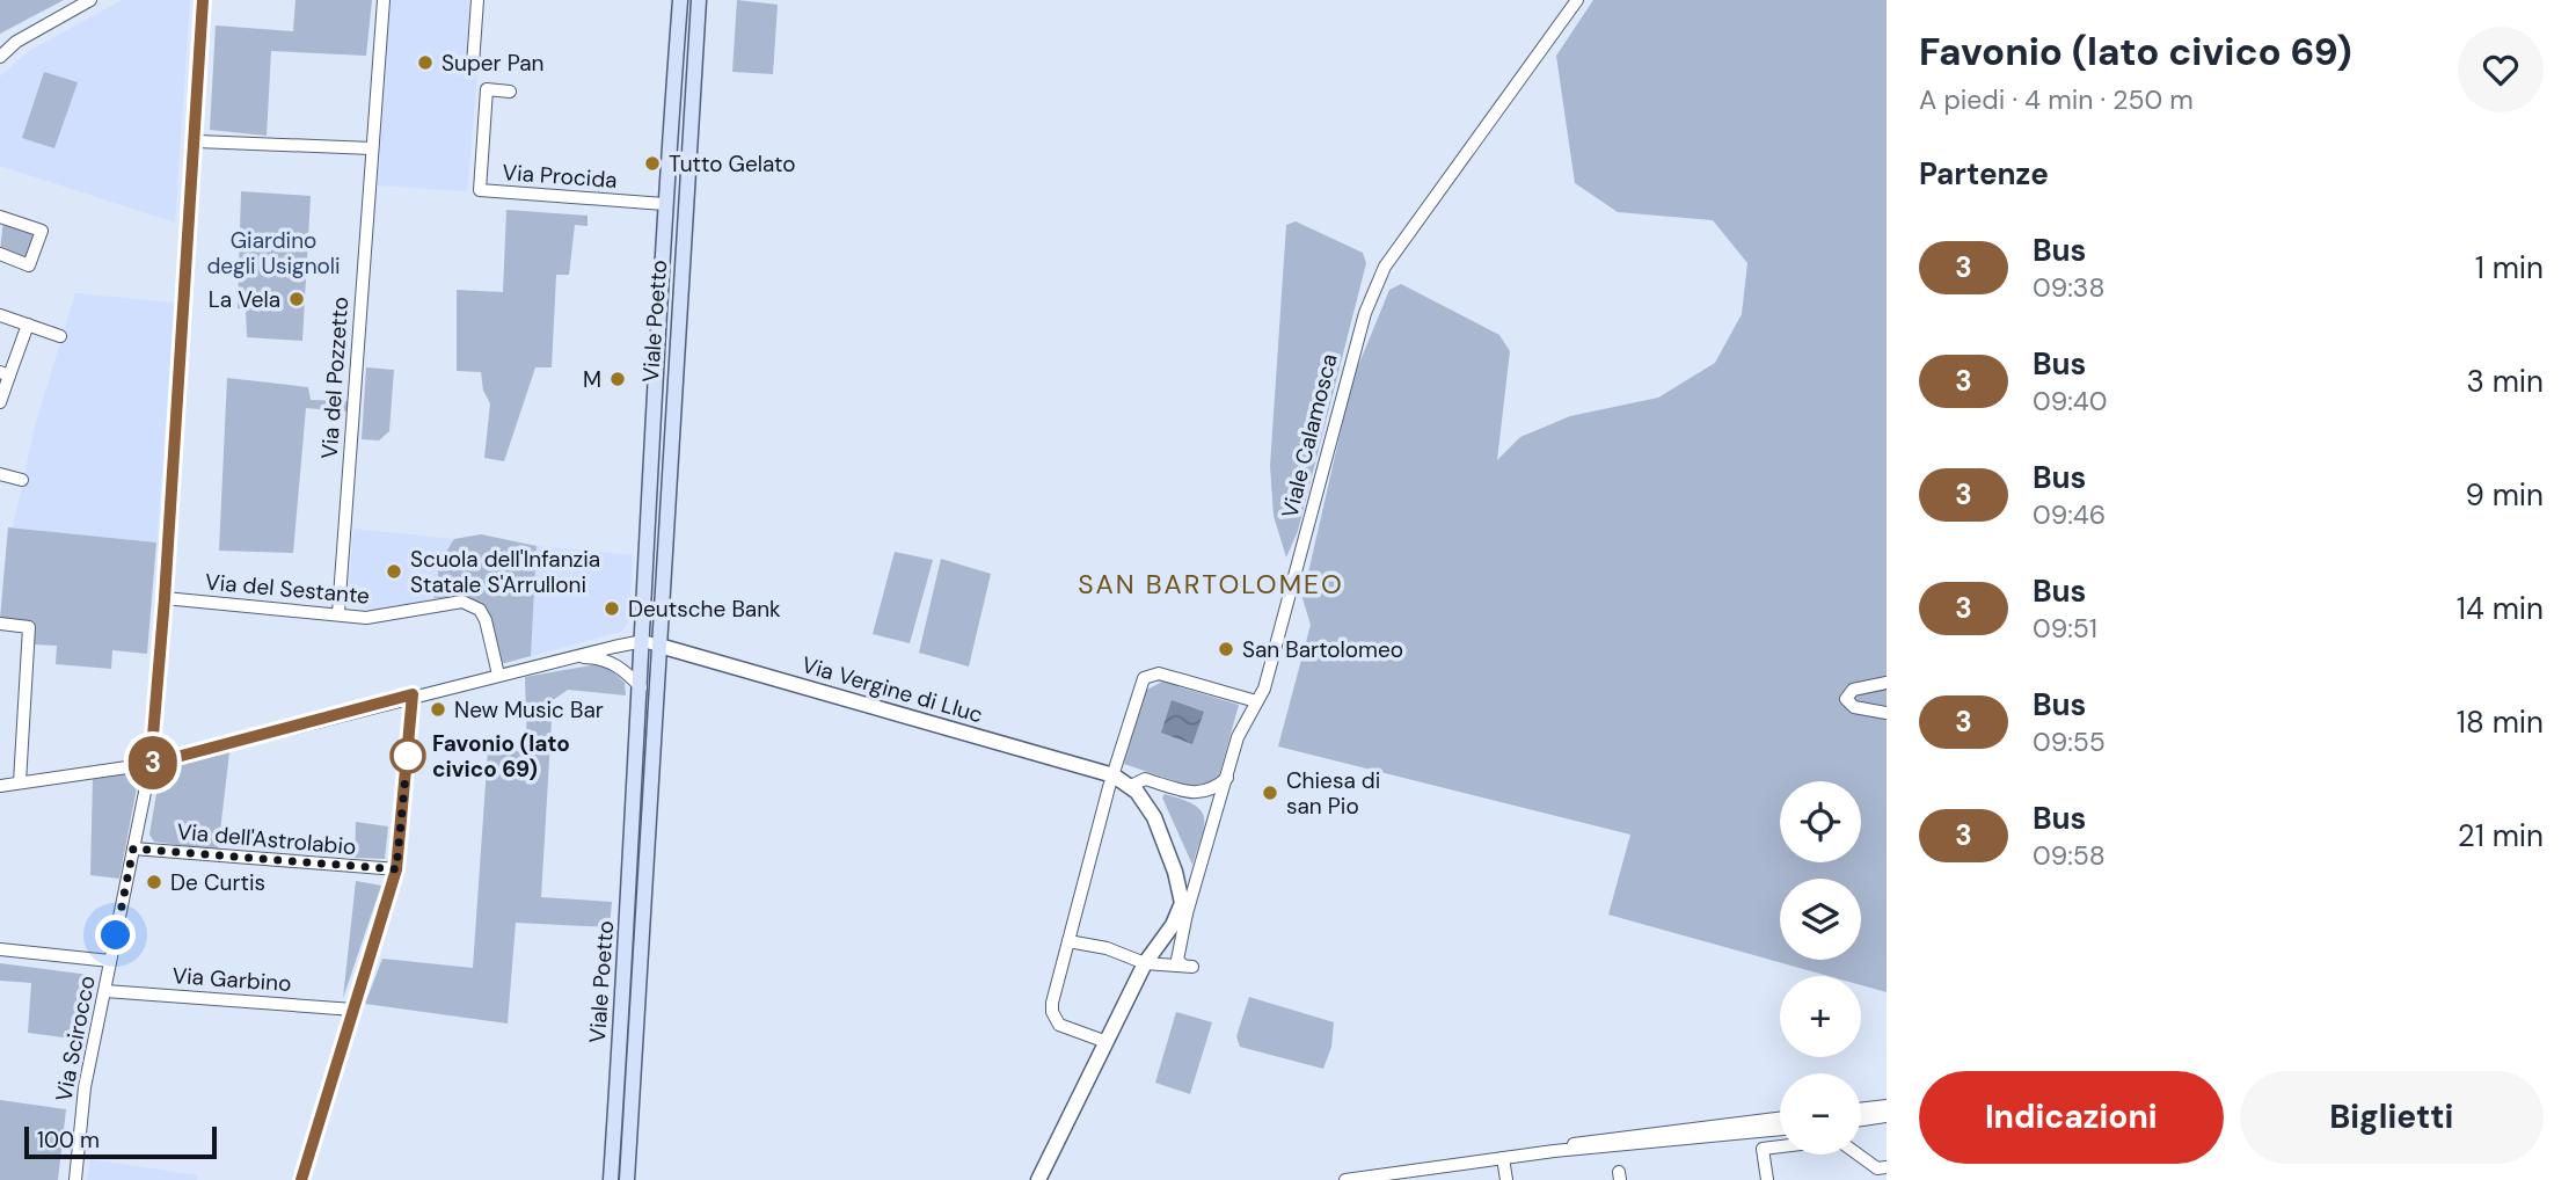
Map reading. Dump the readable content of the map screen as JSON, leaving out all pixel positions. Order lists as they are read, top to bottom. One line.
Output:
{"streets":{"main road":["Viale Poetto"],"street":["Via Procida","Via del Pozzetto","Viale Calamosca","Via del Sestante","Via Vergine di Lluc","Via dell'Astrolabio","Via Garbino","Via Scirocco"]},"crossings":[["Via Procida","Viale Poetto"],["Viale Poetto","Via Vergine di Lluc"],["Via del Pozzetto","Via del Sestante"],["Via del Sestante","Via Scirocco"],["Via dell'Astrolabio","Via Scirocco"],["Via Garbino","Via Scirocco"]],"districts":["SAN BARTOLOMEO"],"parks":["Giardino degli Usignoli"],"places":["Super Pan","Tutto Gelato","La Vela","M","Scuola dell'Infanzia Statale S'Arrulloni","Deutsche Bank","San Bartolomeo","New Music Bar","Favonio (lato civico 69)","Chiesa di san Pio","De Curtis"],"lines":["bus line 3"],"scale_bar":"100 m","page":{"on_map":"3","heading":[["Favonio (lato civico 69)","A piedi · 4 min · 250 m"],"Partenze"],"list":[{"mark":"3","name":"Bus","note":"09:38","value":"1 min"},{"mark":"3","name":"Bus","note":"09:40","value":"3 min"},{"mark":"3","name":"Bus","note":"09:46","value":"9 min"},{"mark":"3","name":"Bus","note":"09:51","value":"14 min"},{"mark":"3","name":"Bus","note":"09:55","value":"18 min"},{"mark":"3","name":"Bus","note":"09:58","value":"21 min"}],"map_buttons":["+","−"],"buttons":["Indicazioni","Biglietti"],"scale":"100 m"}}
